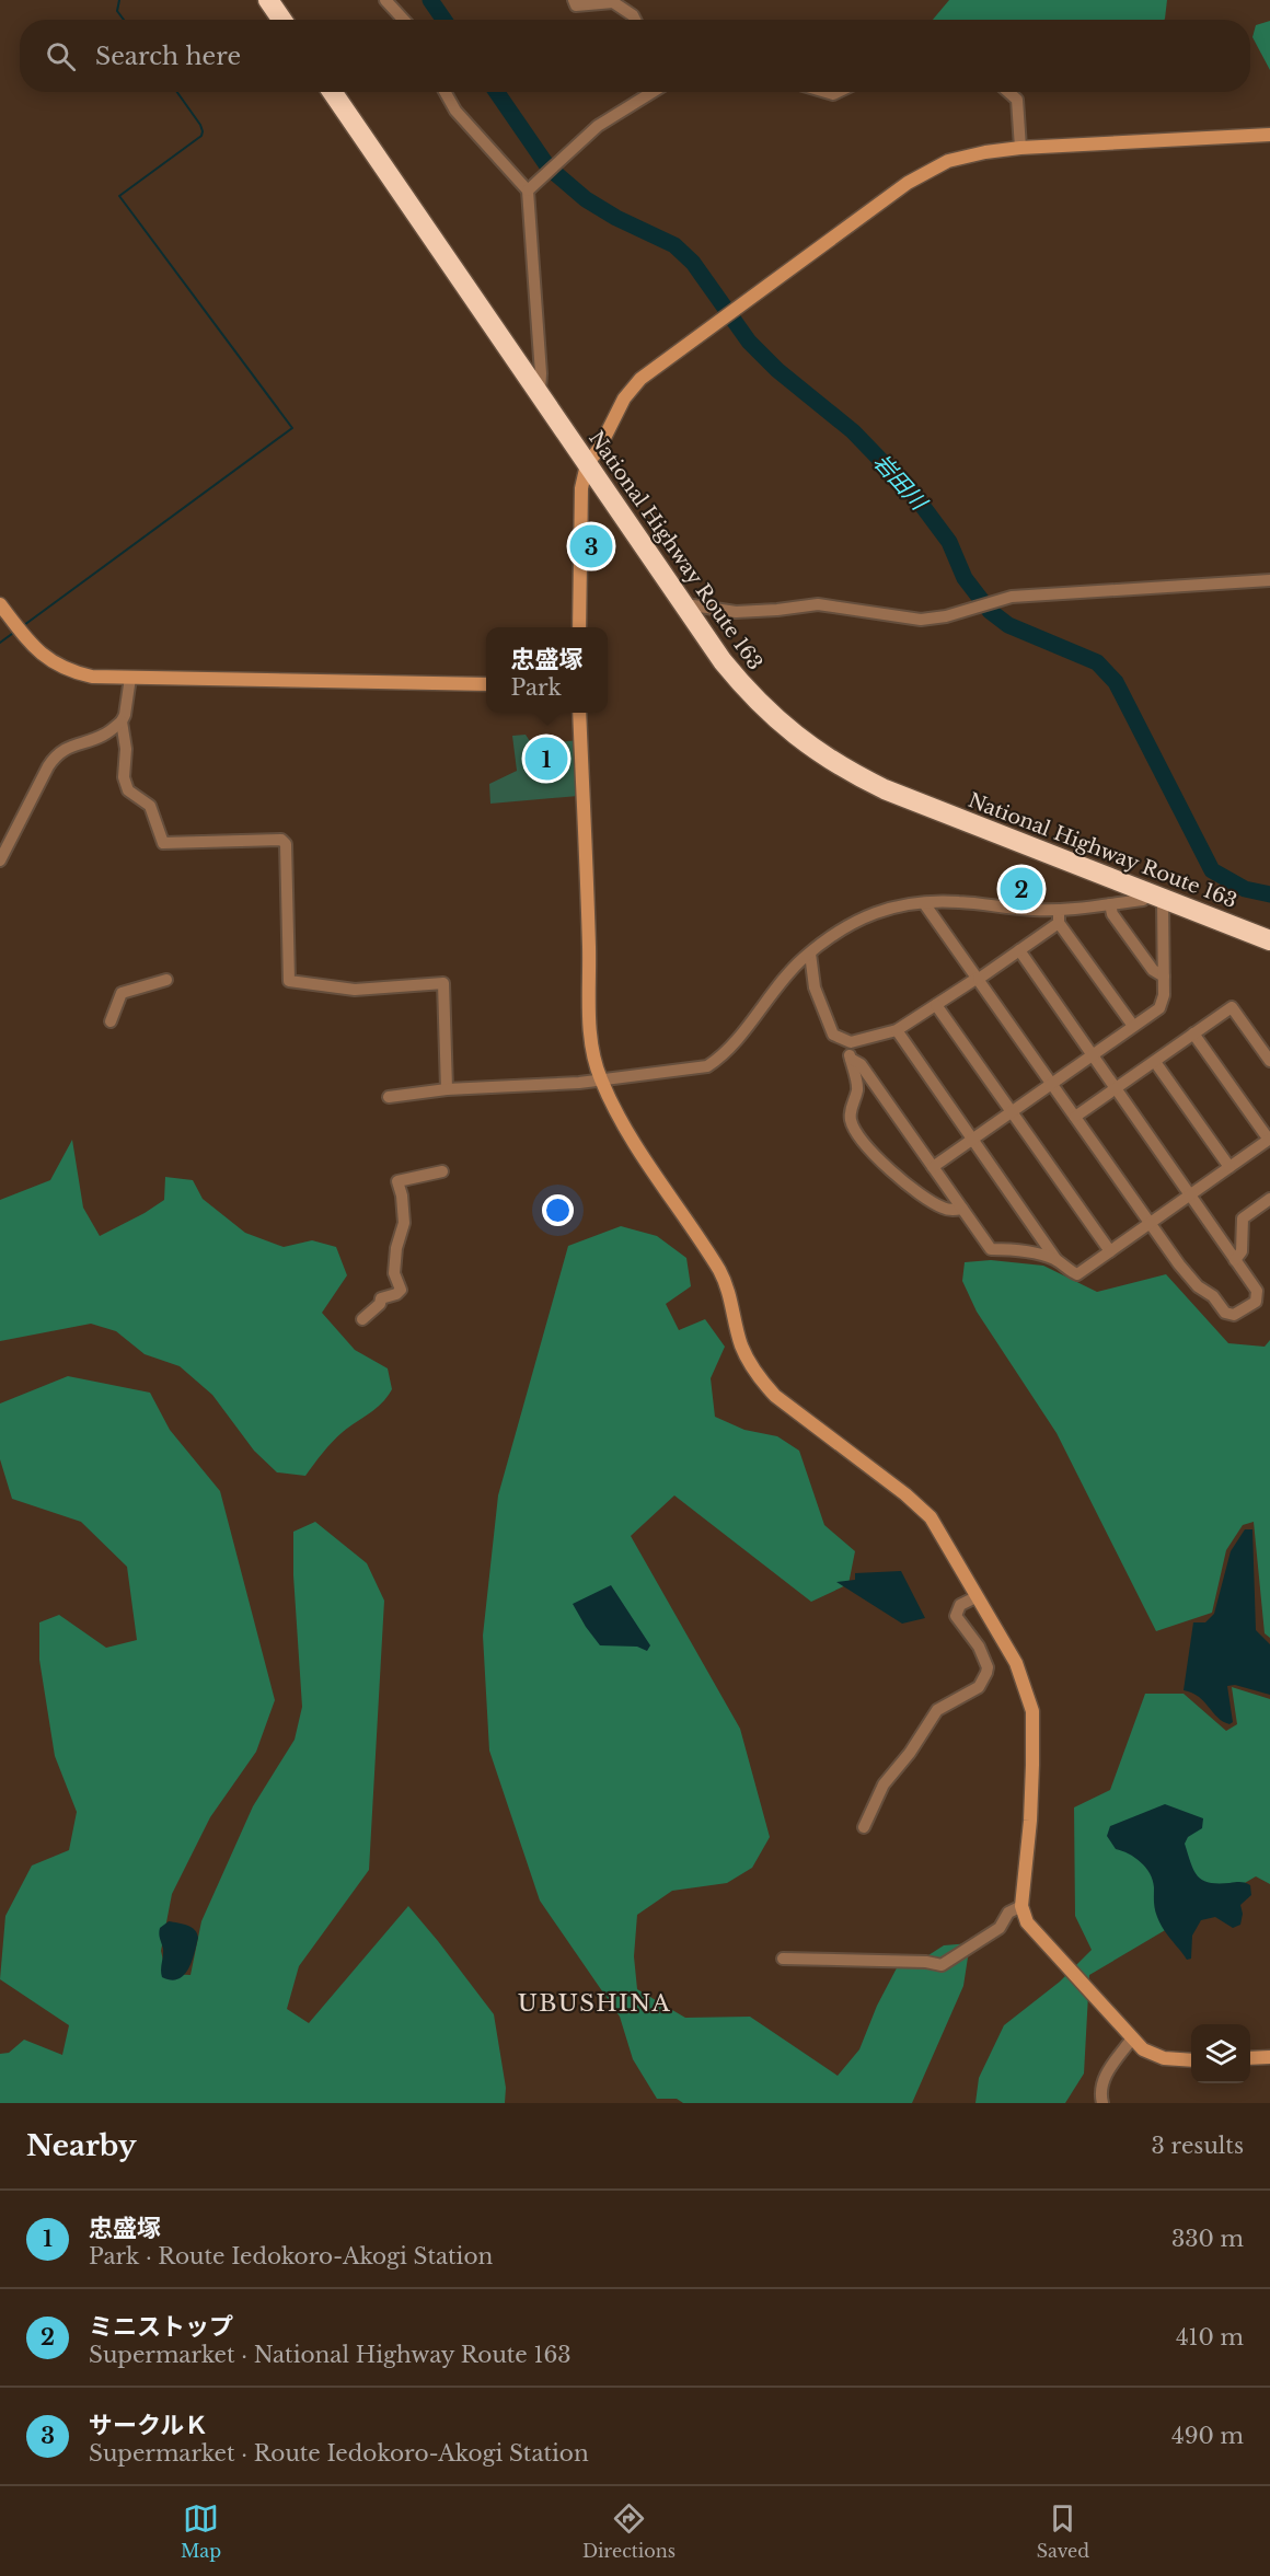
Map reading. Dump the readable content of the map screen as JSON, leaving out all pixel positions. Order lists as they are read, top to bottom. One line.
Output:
{"streets":{"highway":["National Highway Route 163"]},"districts":["UBUSHINA"],"water":["岩田川"],"page":{"search":"Search here","pins":["3","1","2"],"popup":["忠盛塚","Park"],"heading":["Nearby","3 results"],"list":[{"mark":"1","name":"忠盛塚","note":"Park · Route Iedokoro-Akogi Station","value":"330 m"},{"mark":"2","name":"ミニストップ","note":"Supermarket · National Highway Route 163","value":"410 m"},{"mark":"3","name":"サークルＫ","note":"Supermarket · Route Iedokoro-Akogi Station","value":"490 m"}],"nav":["Map","Directions","Saved"]}}
